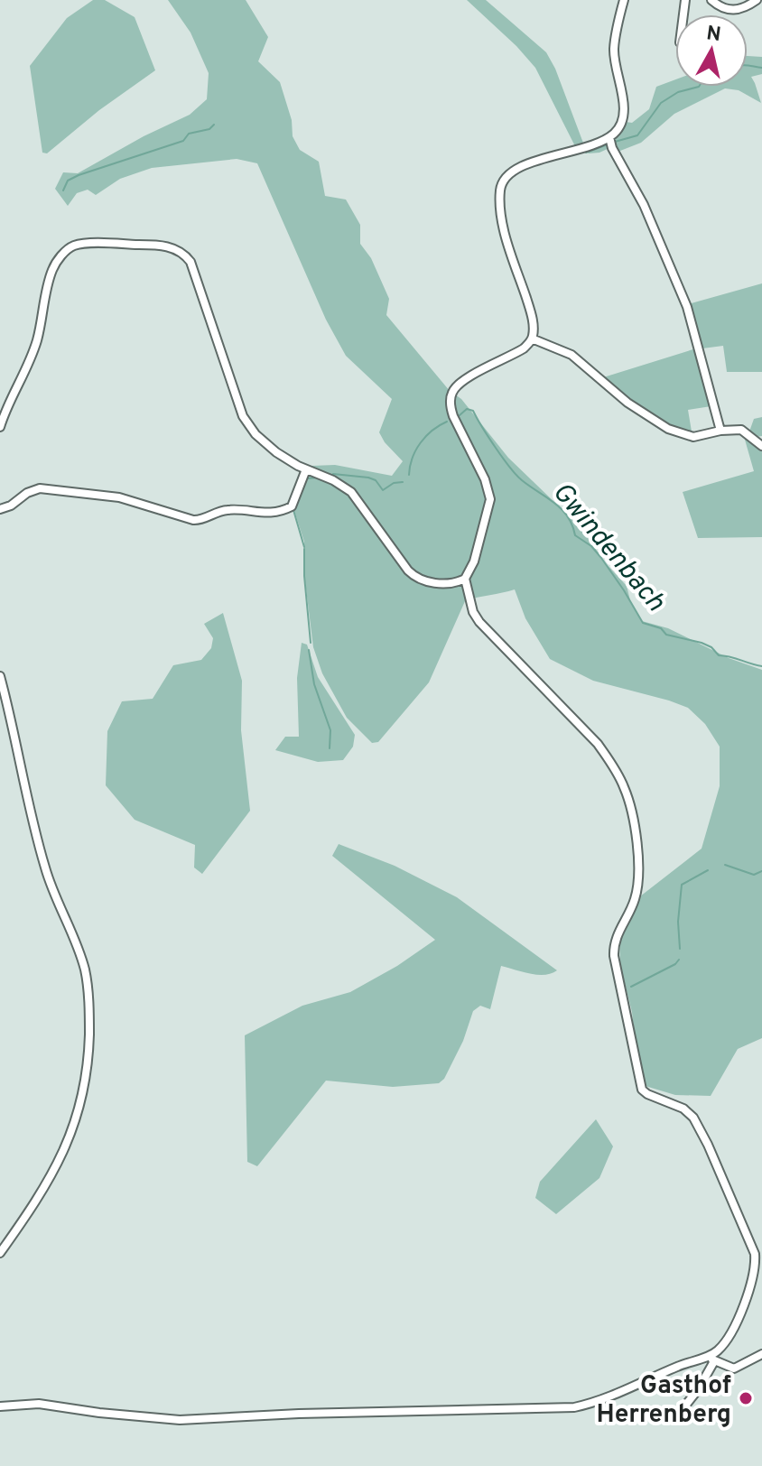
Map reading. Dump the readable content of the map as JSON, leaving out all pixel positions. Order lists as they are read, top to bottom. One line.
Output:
{"water":["Gwindenbach"],"places":["Gasthof Herrenberg"],"north":"top"}
